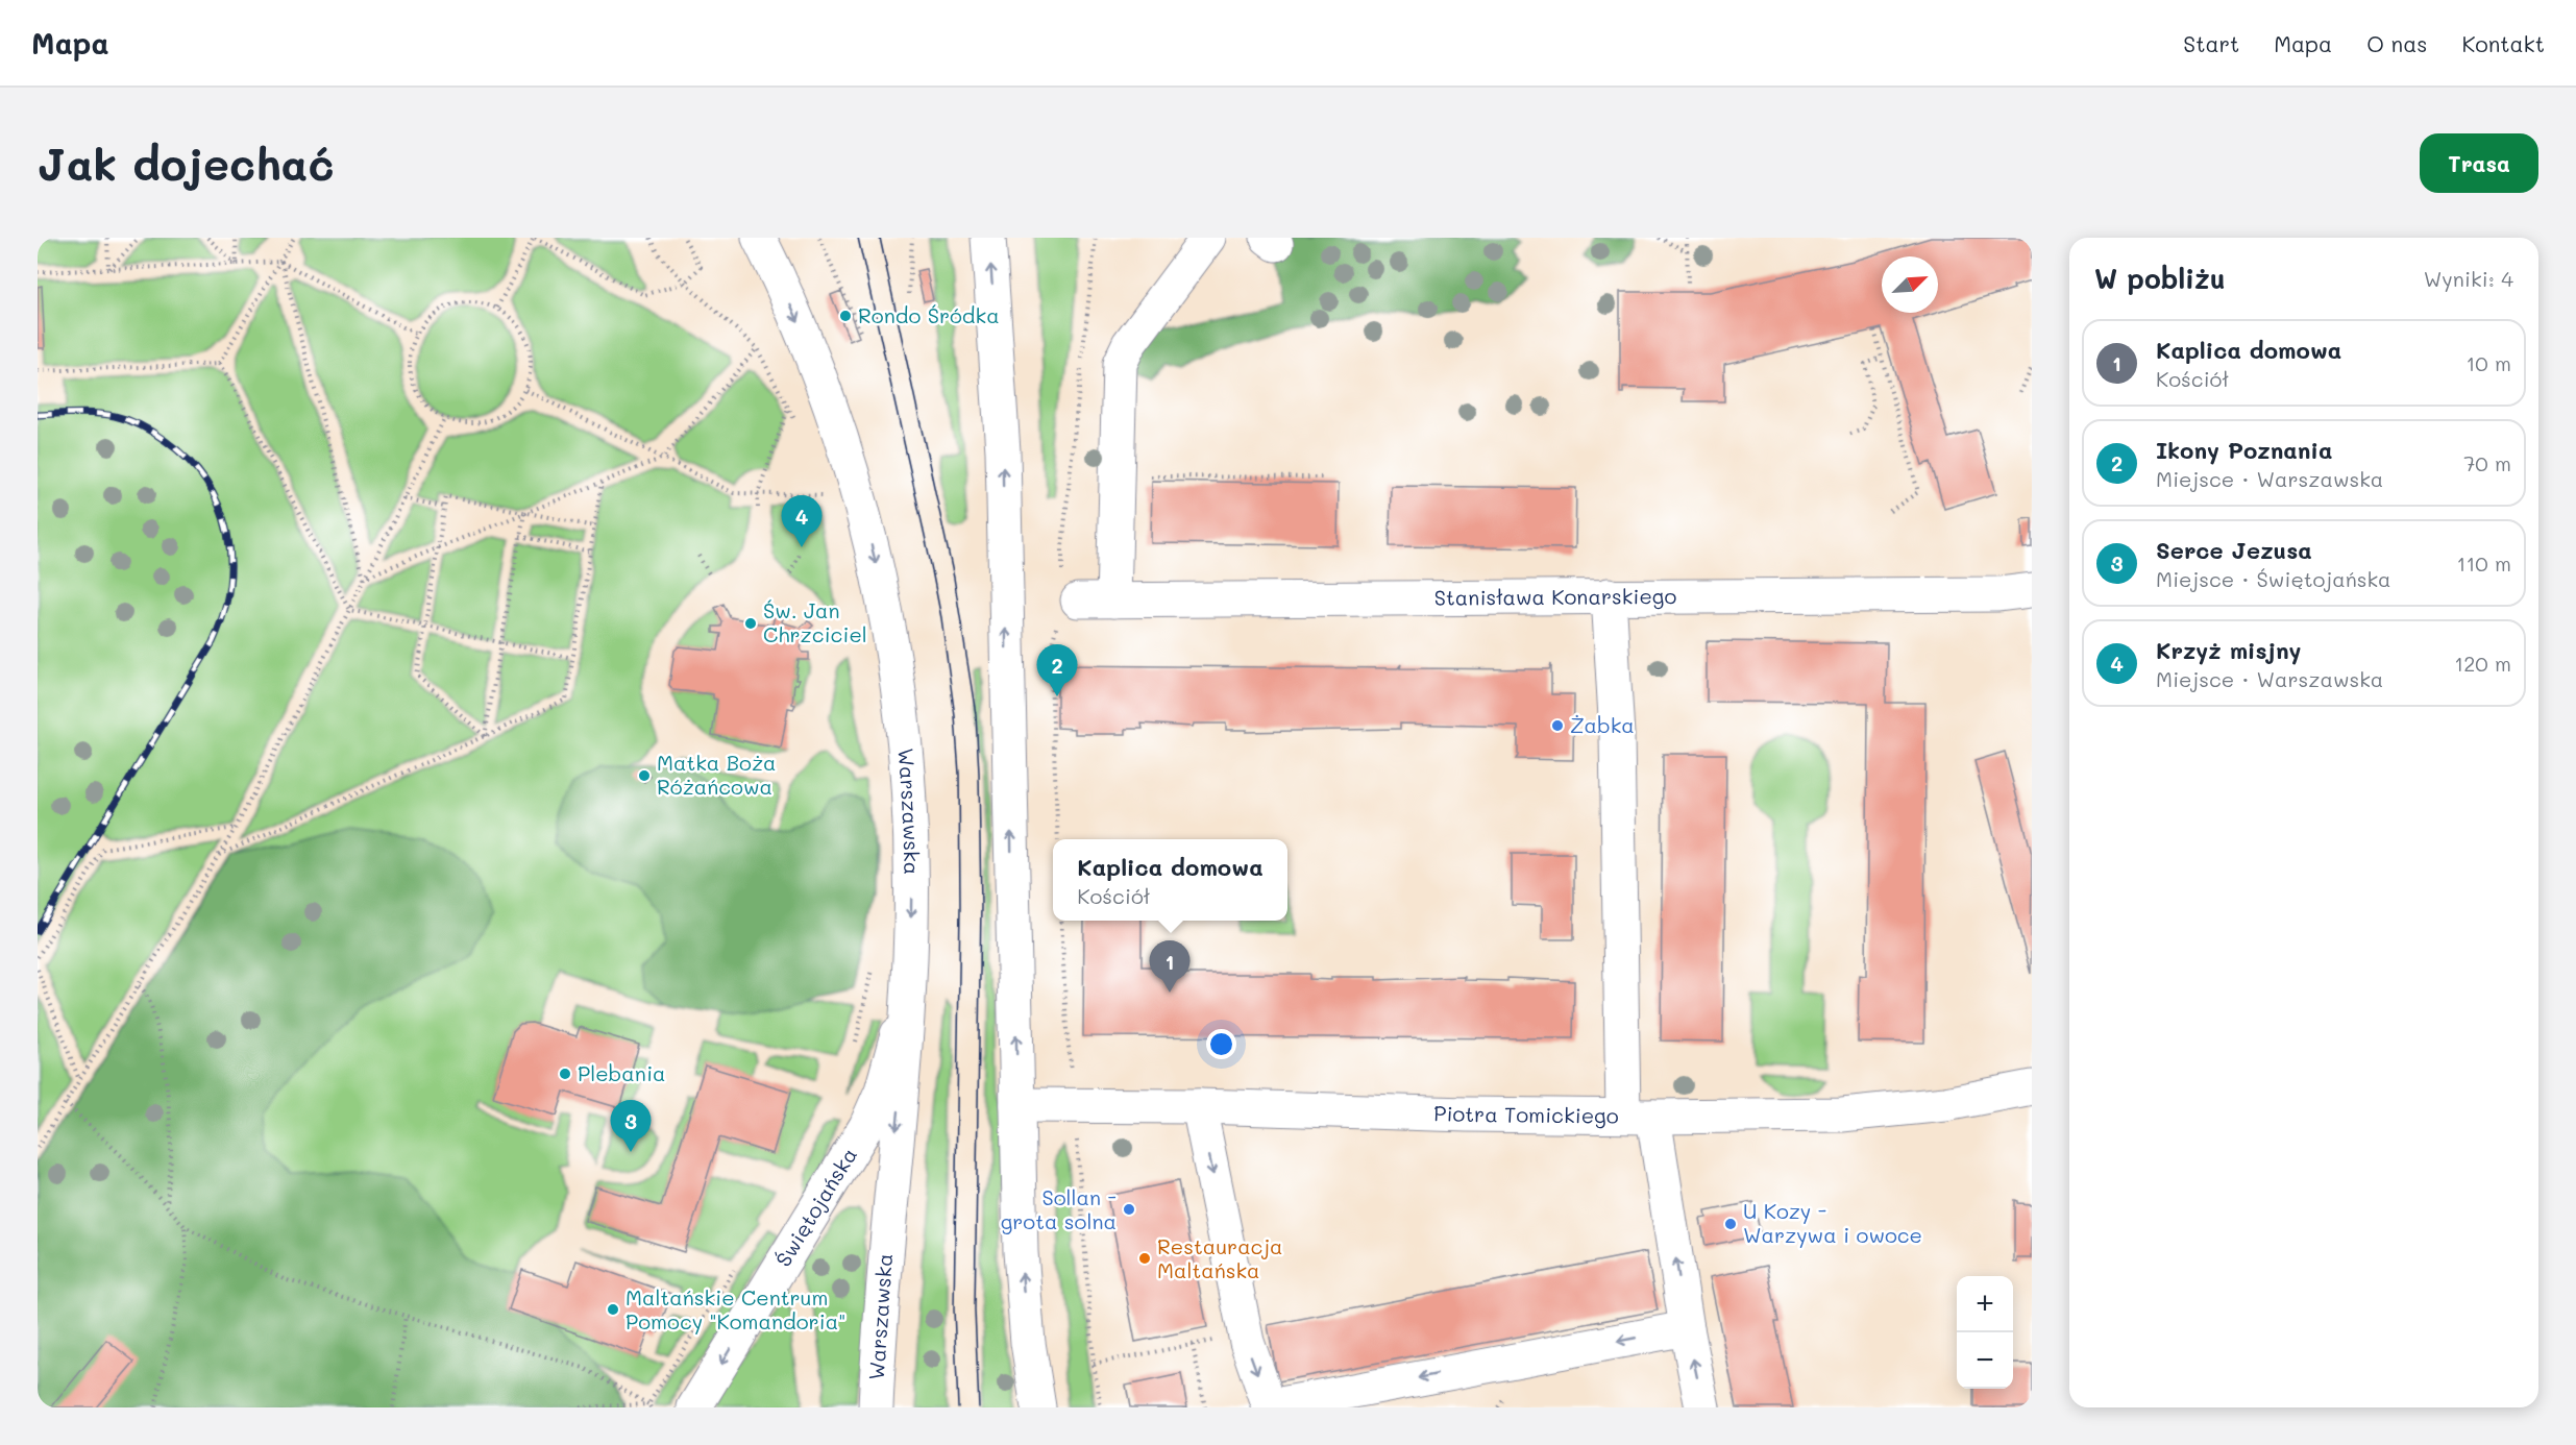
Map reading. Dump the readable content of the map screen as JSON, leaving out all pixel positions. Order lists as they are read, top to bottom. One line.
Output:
{"streets":{"street":["Stanisława Konarskiego","Warszawska","Piotra Tomickiego","Świętojańska"]},"crossings":[["Warszawska","Świętojańska"]],"one_way":["Świętojańska"],"places":["Rondo Śródka","Św. Jan Chrzciciel","Żabka","Matka Boża Różańcowa","Plebania","Sollan - grota solna","U Kozy - Warzywa i owoce","Restauracja Maltańska","Maltańskie Centrum Pomocy \"Komandoria\""],"north":"top right","page":{"header":"Mapa","nav":["Start","Mapa","O nas","Kontakt"],"buttons":"Trasa","title":"Jak dojechać","heading":["W pobliżu","Wyniki: 4"],"list":[{"mark":"1","name":"Kaplica domowa","note":"Kościół","value":"10 m"},{"mark":"2","name":"Ikony Poznania","note":"Miejsce · Warszawska","value":"70 m"},{"mark":"3","name":"Serce Jezusa","note":"Miejsce · Świętojańska","value":"110 m"},{"mark":"4","name":"Krzyż misjny","note":"Miejsce · Warszawska","value":"120 m"}],"pins":["4","2","1","3"],"popup":["Kaplica domowa","Kościół"],"map_buttons":["+","−"]}}
